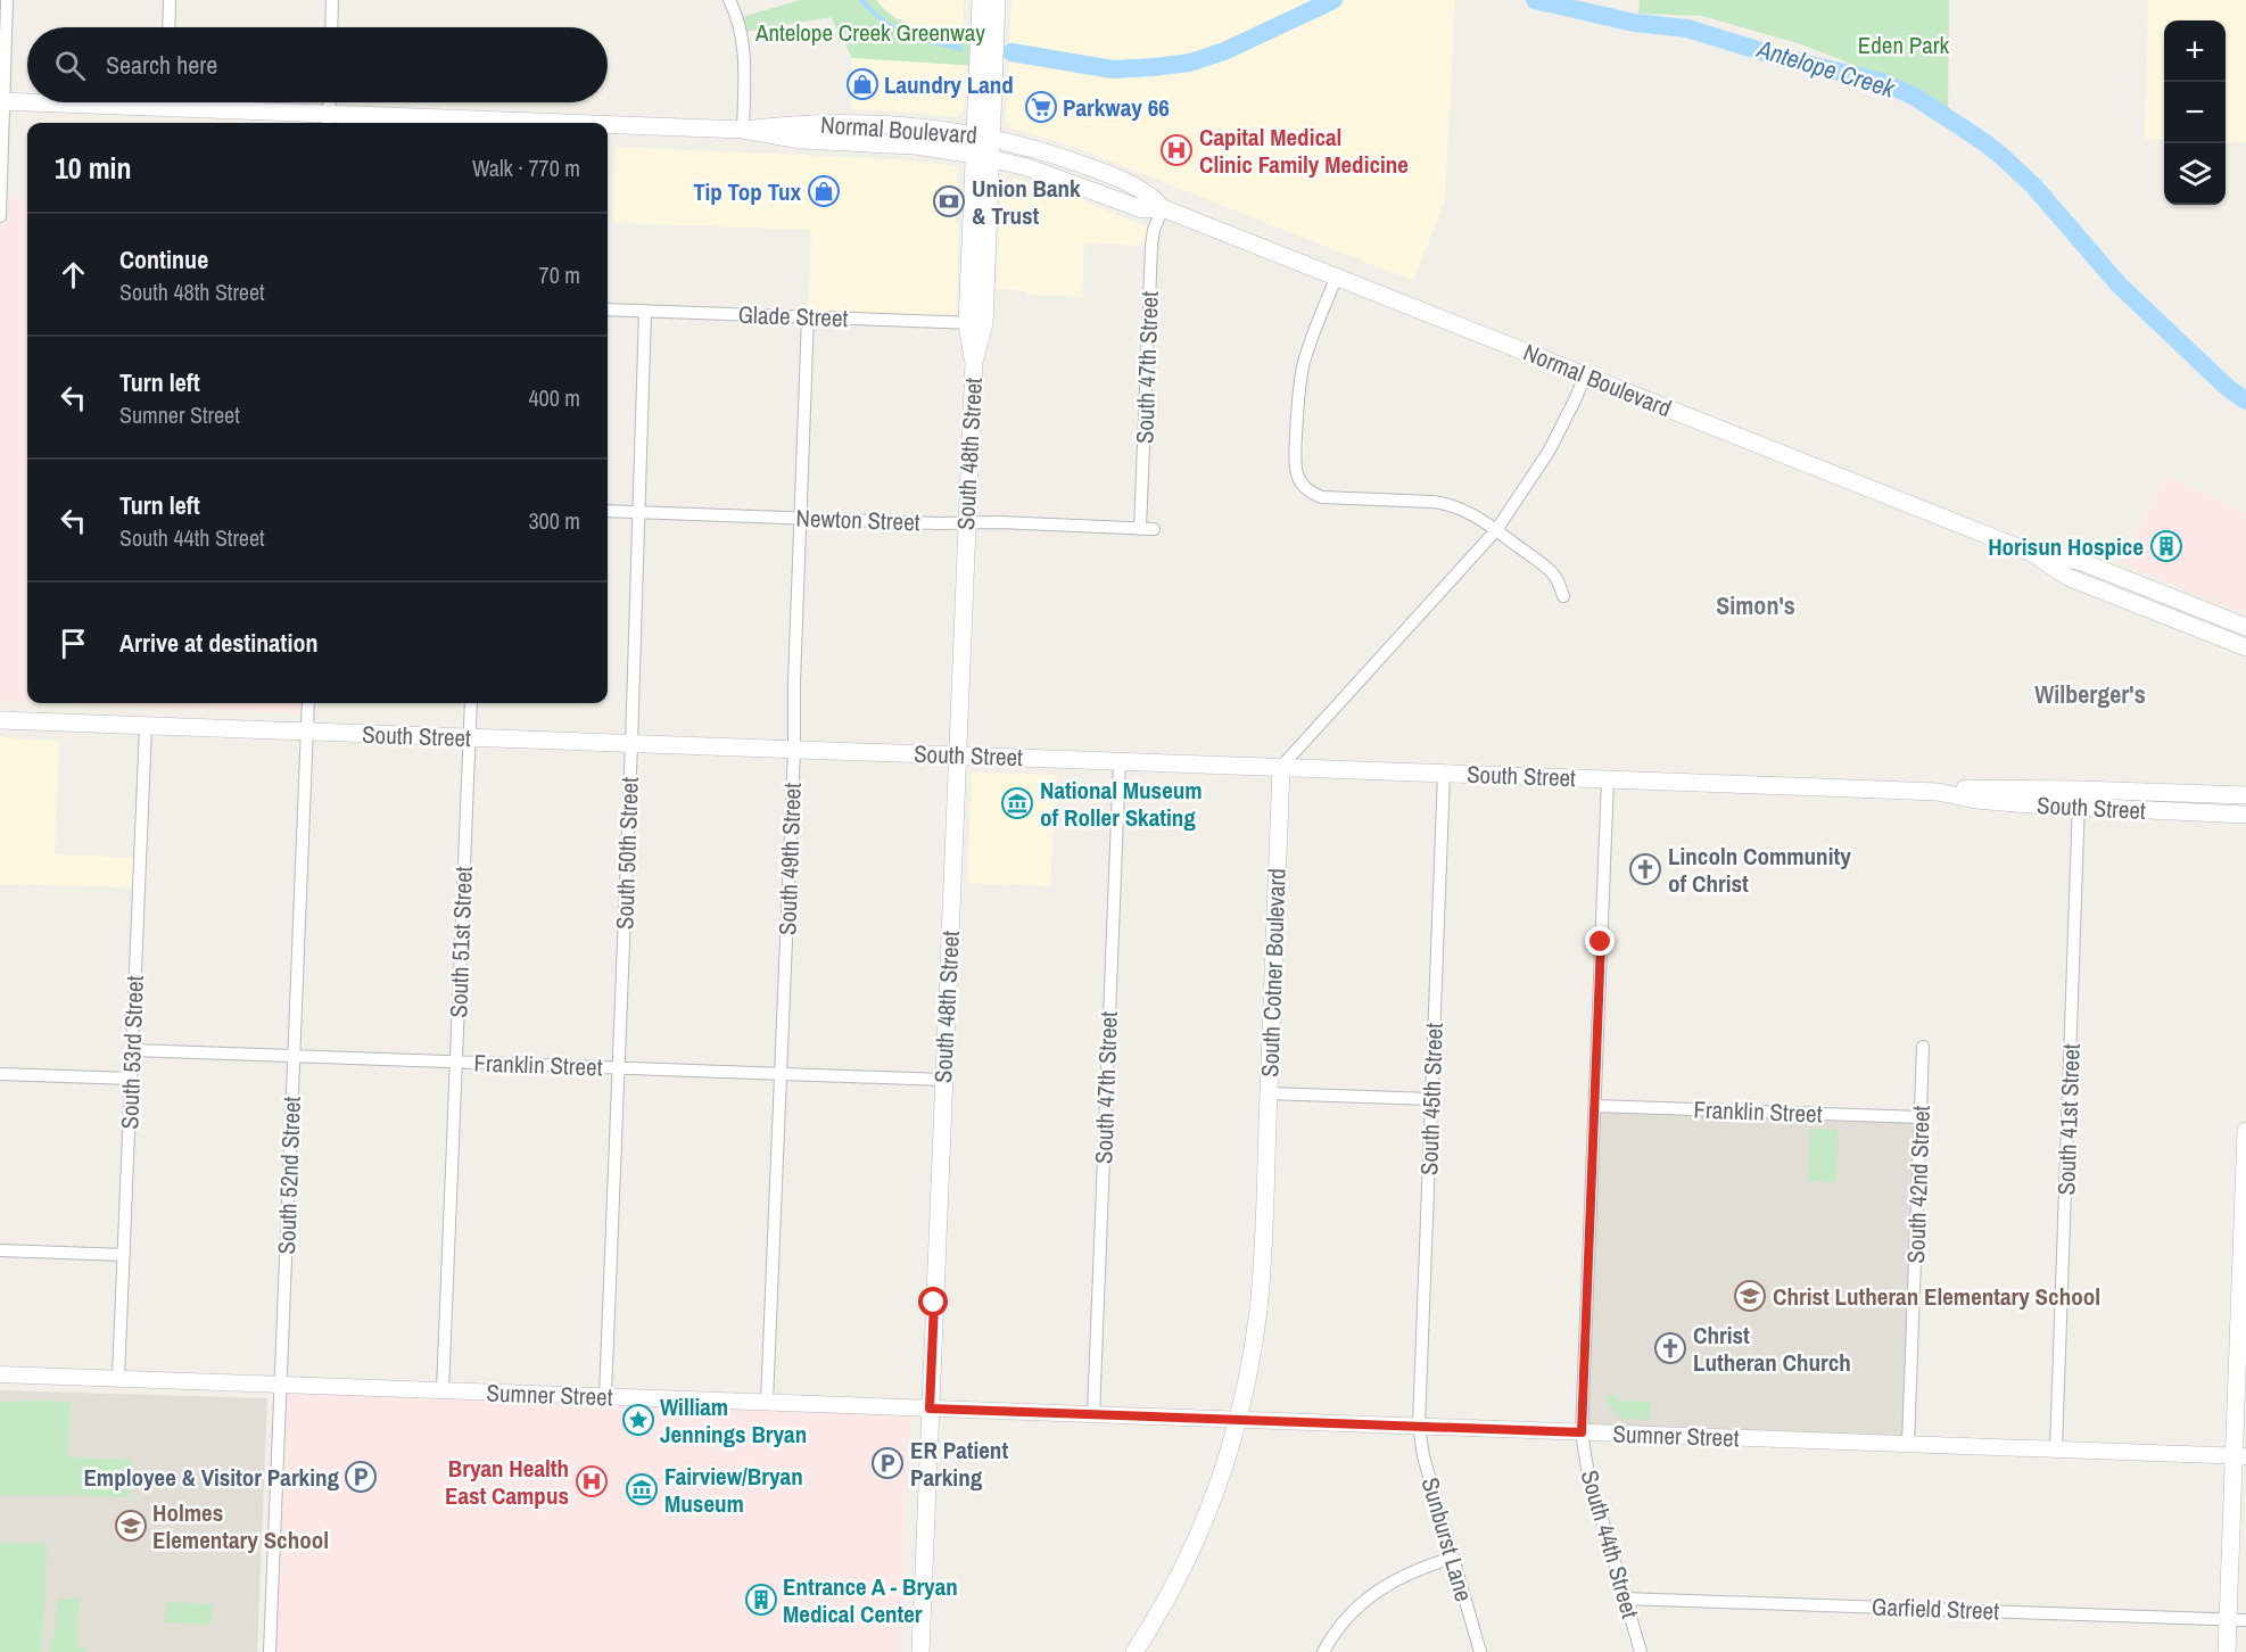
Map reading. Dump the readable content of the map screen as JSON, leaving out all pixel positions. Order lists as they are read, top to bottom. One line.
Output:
{"streets":{"main road":["Normal Boulevard","South 48th Street","South Street","South Cotner Boulevard"],"street":["Glade Street","South 47th Street","Newton Street","South 50th Street","South 49th Street","South 51st Street","South 53rd Street","Franklin Street","South 45th Street","South 41st Street","South 52nd Street","South 42nd Street","Sumner Street","Sunburst Lane","South 44th Street","Garfield Street"]},"crossings":[["Normal Boulevard","South 47th Street"],["Normal Boulevard","South 48th Street"],["Glade Street","South 48th Street"],["Glade Street","South 50th Street"],["Glade Street","South 49th Street"],["South 47th Street","Newton Street"],["South 47th Street","South Street"],["South 47th Street","Sumner Street"],["South 48th Street","Newton Street"],["South 48th Street","South Street"],["South 48th Street","Franklin Street"],["South 48th Street","Sumner Street"],["Newton Street","South 50th Street"],["Newton Street","South 49th Street"],["South Street","South 50th Street"],["South Street","South 49th Street"],["South Street","South 51st Street"],["South Street","South Cotner Boulevard"],["South Street","South 53rd Street"],["South Street","South 45th Street"],["South Street","South 41st Street"],["South Street","South 52nd Street"],["South Street","South 44th Street"],["South 50th Street","Franklin Street"],["South 50th Street","Sumner Street"],["South 49th Street","Franklin Street"],["South 49th Street","Sumner Street"],["South 51st Street","Franklin Street"],["South 51st Street","Sumner Street"],["South Cotner Boulevard","Sumner Street"],["South 53rd Street","Franklin Street"],["South 53rd Street","Sumner Street"],["Franklin Street","South 52nd Street"],["Franklin Street","South 42nd Street"],["Franklin Street","South 44th Street"],["South 45th Street","Sumner Street"],["South 45th Street","Sunburst Lane"],["South 41st Street","Sumner Street"],["South 52nd Street","Sumner Street"],["South 42nd Street","Sumner Street"],["Sumner Street","Sunburst Lane"],["Sumner Street","South 44th Street"],["South 44th Street","Garfield Street"]],"districts":["Simon's","Wilberger's"],"water":["Antelope Creek"],"parks":["Antelope Creek Greenway","Eden Park"],"places":{"shop":["Laundry Land","Tip Top Tux"],"supermarket":["Parkway 66"],"hospital":["Capital Medical Clinic Family Medicine","Bryan Health East Campus"],"bank":["Union Bank & Trust"],"building":["Horisun Hospice","Entrance A - Bryan Medical Center"],"museum":["National Museum of Roller Skating","Fairview/Bryan Museum"],"church":["Lincoln Community of Christ","Christ Lutheran Church"],"school or university":["Christ Lutheran Elementary School","Holmes Elementary School"],"place":["William Jennings Bryan"],"parking":["ER Patient Parking","Employee & Visitor Parking"]},"page":{"map_buttons":["+","−"],"search":"Search here","heading":["10 min","Walk · 770 m"],"list":[["Continue","South 48th Street","70 m"],["Turn left","Sumner Street","400 m"],["Turn left","South 44th Street","300 m"],"Arrive at destination"]}}
